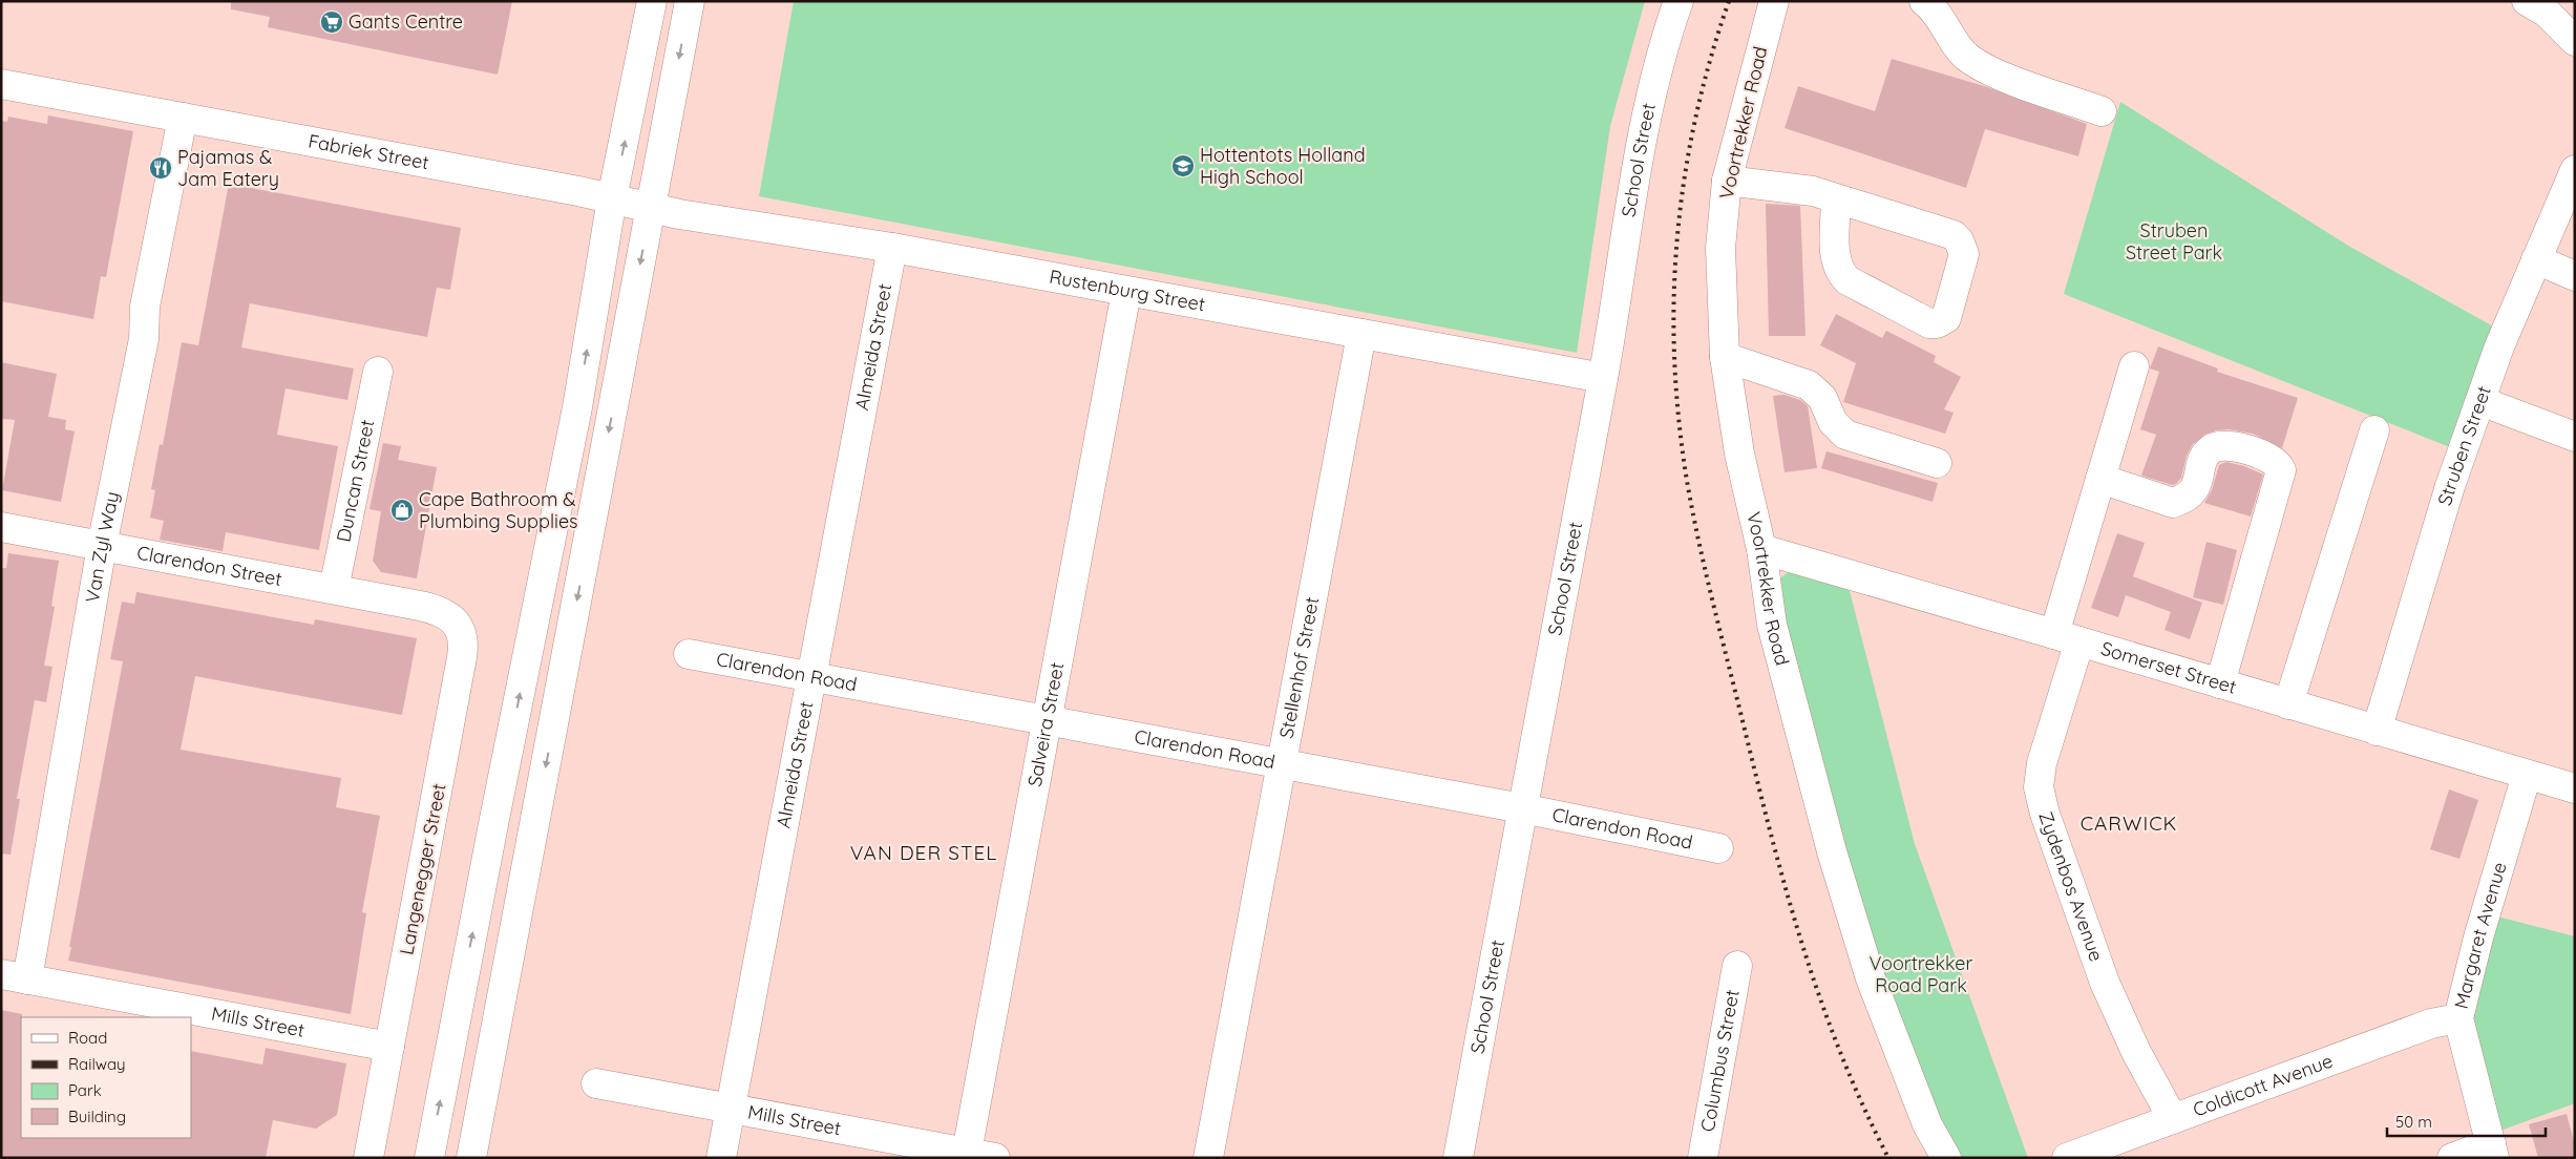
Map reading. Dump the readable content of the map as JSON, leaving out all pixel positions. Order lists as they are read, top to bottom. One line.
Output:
{"streets":{"main road":["Voortrekker Road","Fabriek Street","School Street","Rustenburg Street","Almeida Street","Struben Street","Duncan Street","Van Zyl Way","Clarendon Street","Somerset Street","Stellenhof Street","Clarendon Road","Salveira Street","Langenegger Street","Zydenbos Avenue","Margaret Avenue","Mills Street","Columbus Street","Coldicott Avenue"]},"crossings":[["Voortrekker Road","Somerset Street"],["Fabriek Street","Rustenburg Street"],["Fabriek Street","Van Zyl Way"],["School Street","Rustenburg Street"],["School Street","Clarendon Road"],["Rustenburg Street","Almeida Street"],["Rustenburg Street","Stellenhof Street"],["Rustenburg Street","Salveira Street"],["Almeida Street","Clarendon Road"],["Almeida Street","Mills Street"],["Struben Street","Somerset Street"],["Duncan Street","Clarendon Street"],["Van Zyl Way","Clarendon Street"],["Van Zyl Way","Mills Street"],["Clarendon Street","Langenegger Street"],["Somerset Street","Zydenbos Avenue"],["Somerset Street","Margaret Avenue"],["Stellenhof Street","Clarendon Road"],["Clarendon Road","Salveira Street"],["Salveira Street","Mills Street"],["Langenegger Street","Mills Street"],["Zydenbos Avenue","Coldicott Avenue"],["Margaret Avenue","Coldicott Avenue"]],"districts":["CARWICK","VAN DER STEL"],"parks":["Struben Street Park","Voortrekker Road Park"],"places":{"supermarket":["Gants Centre"],"school or university":["Hottentots Holland High School"],"restaurant":["Pajamas & Jam Eatery"],"shop":["Cape Bathroom & Plumbing Supplies"]},"legend":["Road","Railway","Park","Building"],"scale_bar":"50 m"}
